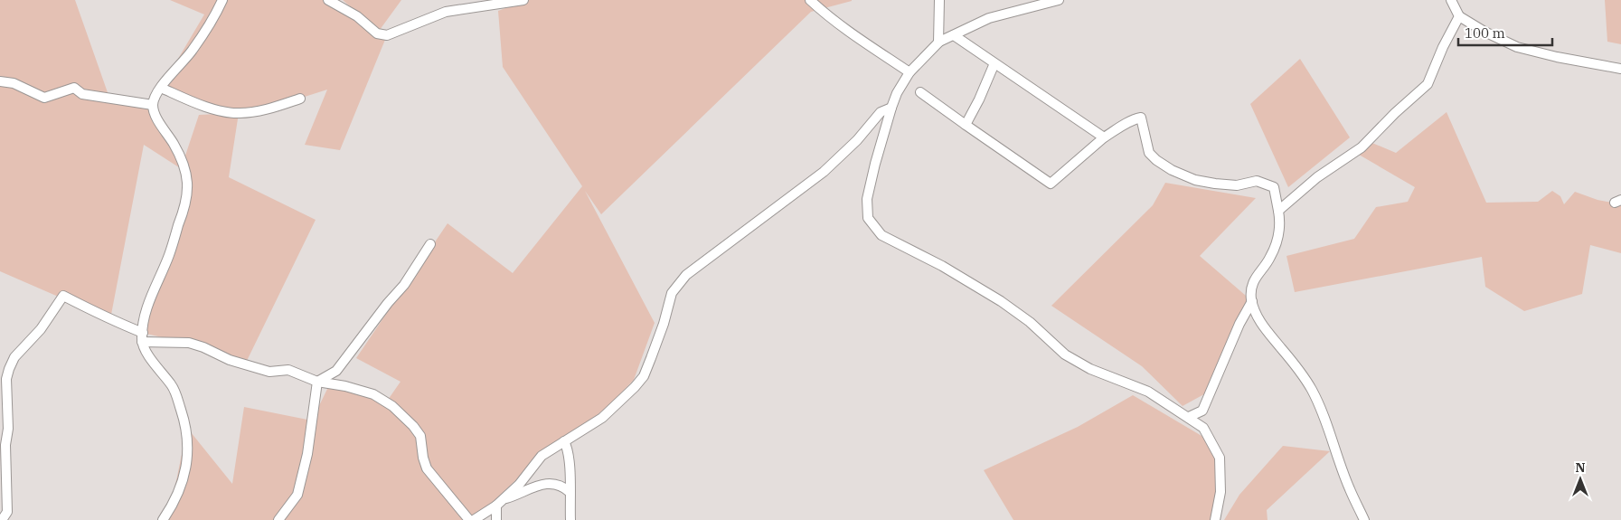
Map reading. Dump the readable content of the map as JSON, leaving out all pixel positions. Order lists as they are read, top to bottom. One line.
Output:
{"scale_bar":"100 m","north":"top"}
